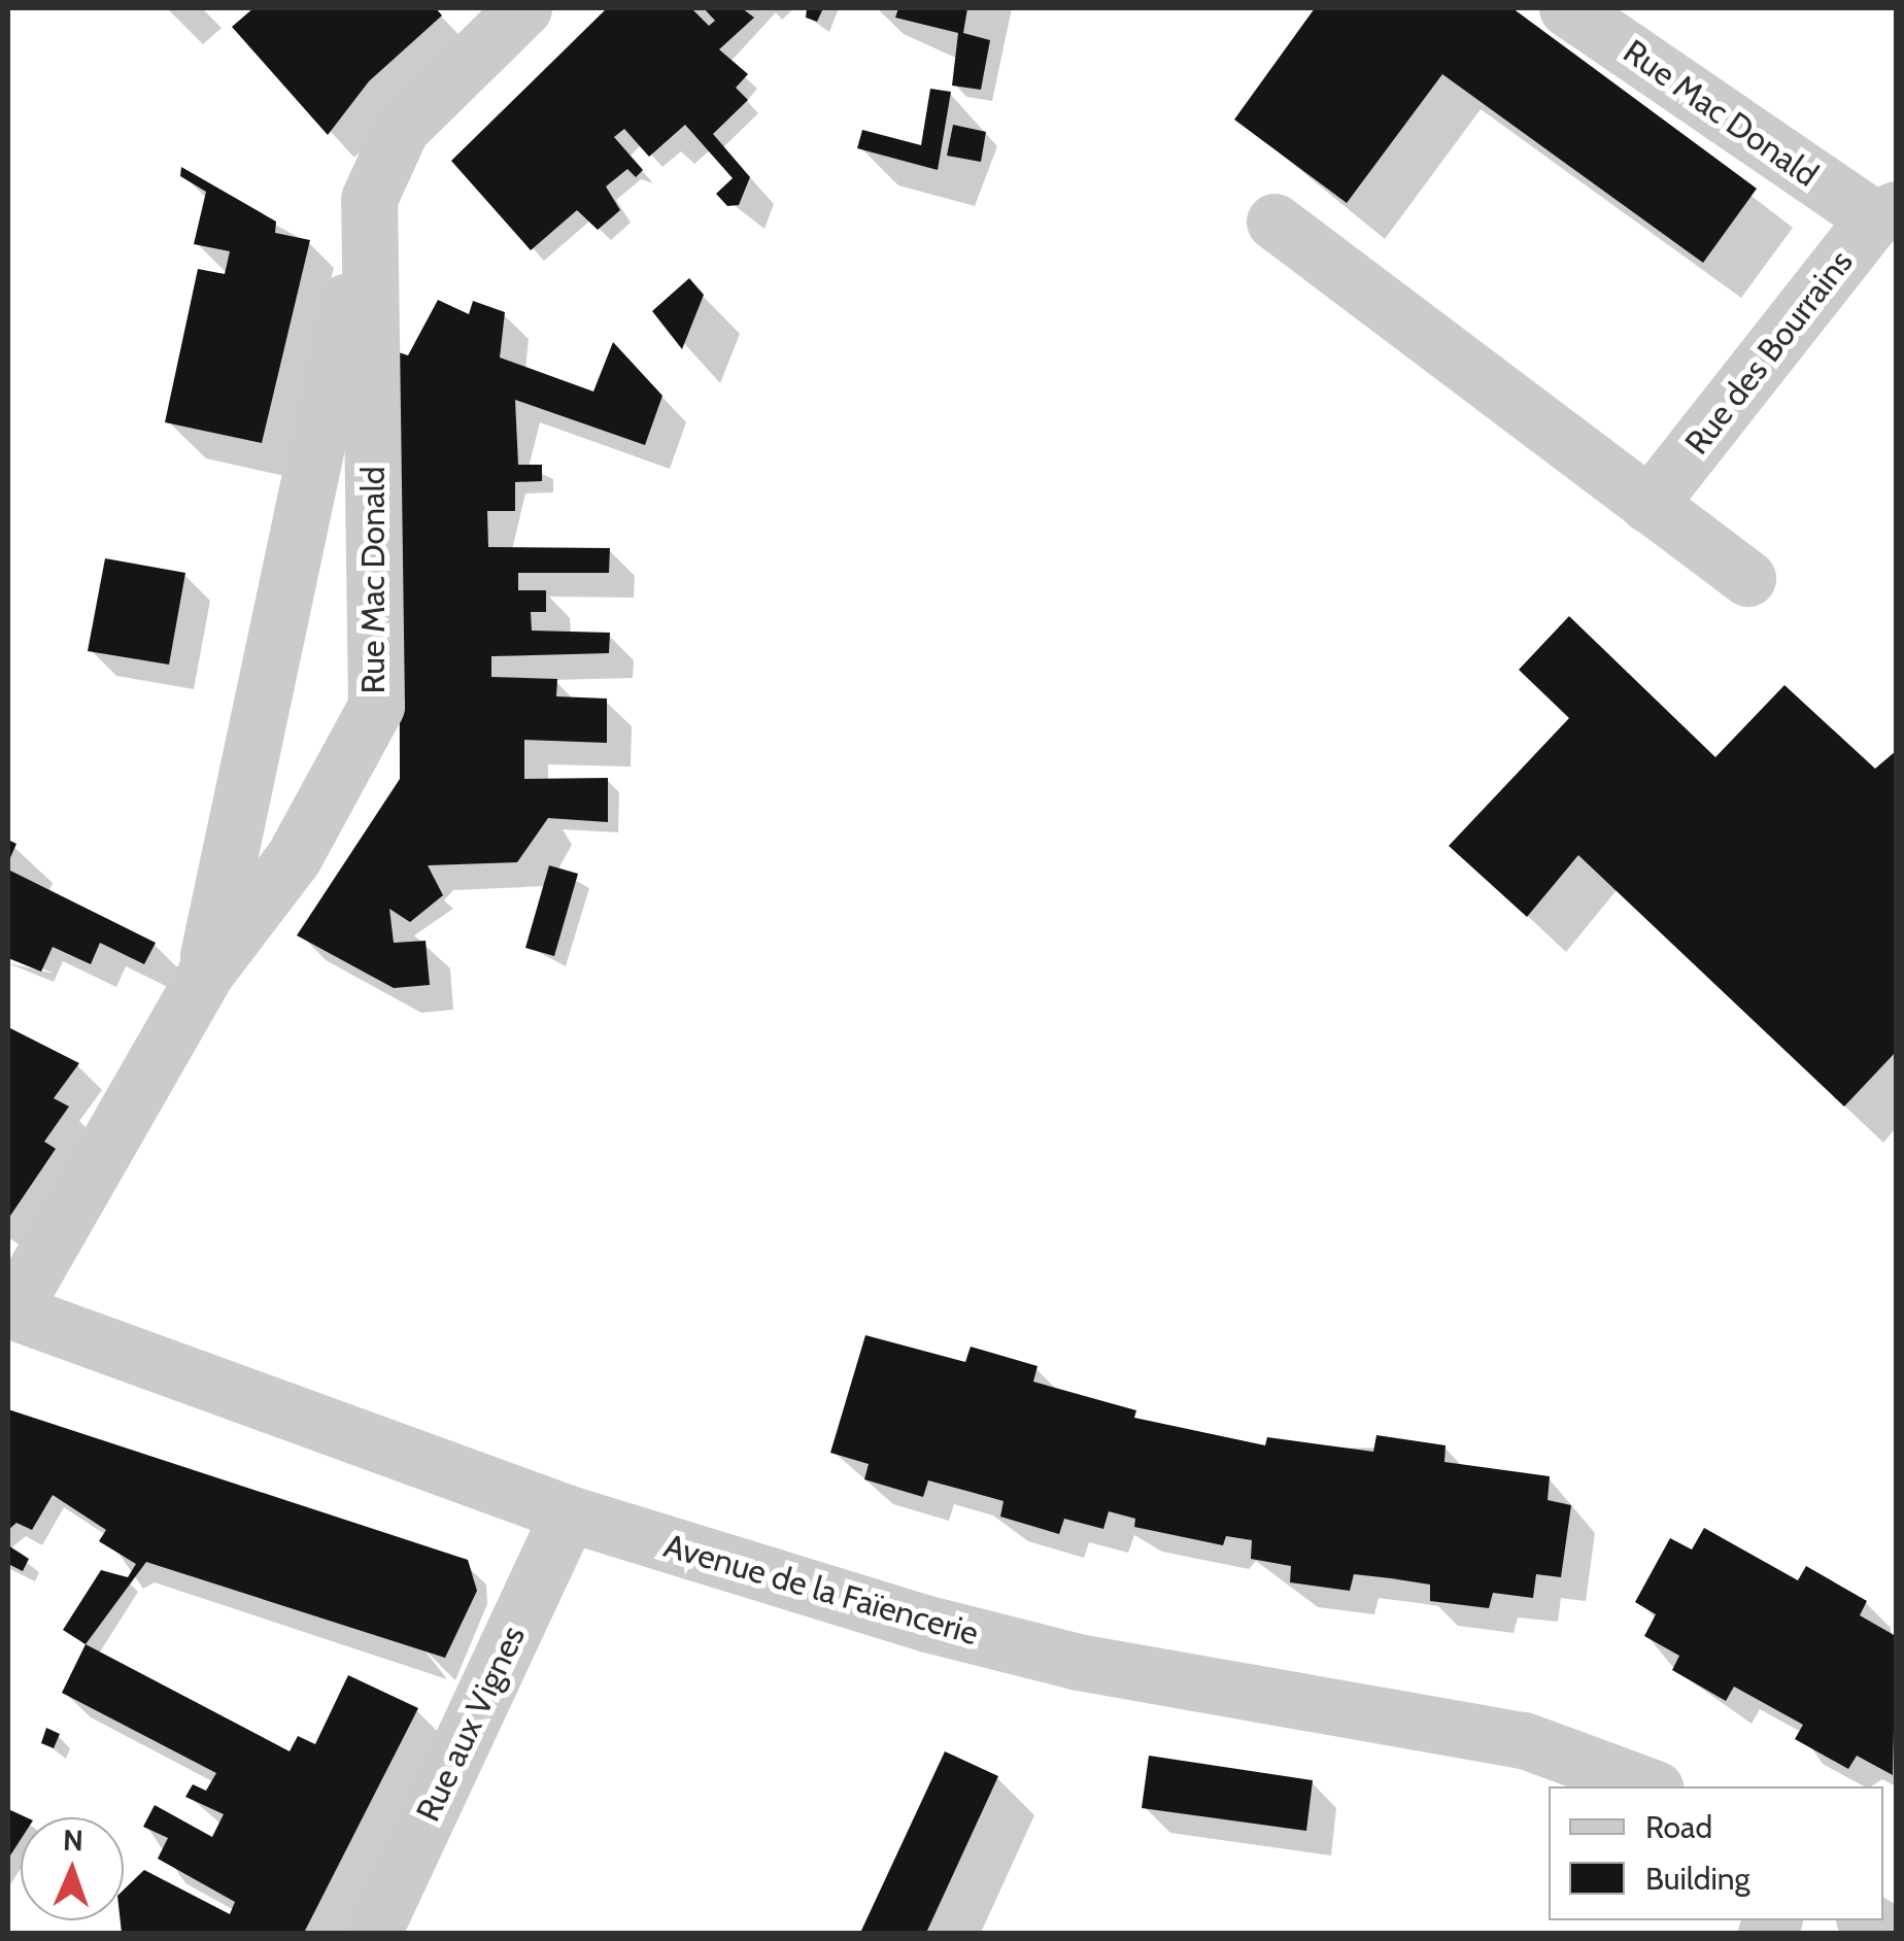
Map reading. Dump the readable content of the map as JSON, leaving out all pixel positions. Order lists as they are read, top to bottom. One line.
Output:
{"streets":{"street":["Rue Mac Donald","Rue des Bourrains","Avenue de la Faïencerie","Rue aux Vignes"]},"crossings":[["Rue Mac Donald","Rue des Bourrains"],["Rue Mac Donald","Avenue de la Faïencerie"],["Avenue de la Faïencerie","Rue aux Vignes"]],"legend":["Road","Building"],"north":"top"}
